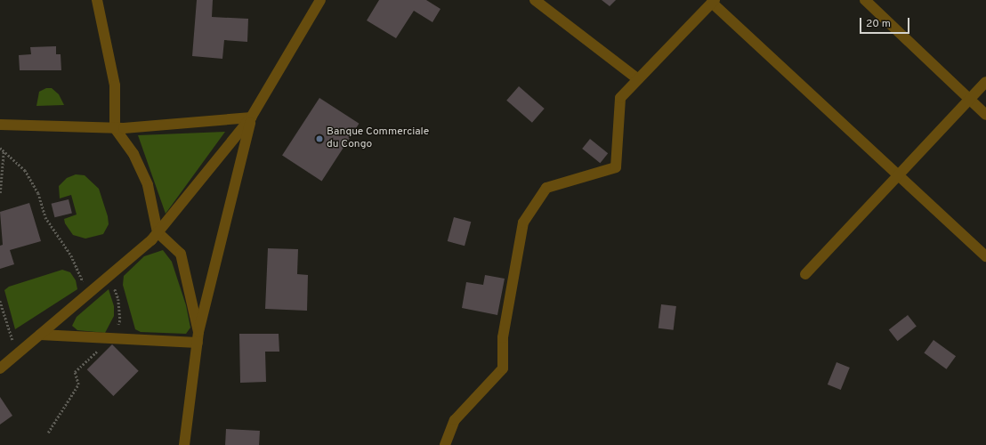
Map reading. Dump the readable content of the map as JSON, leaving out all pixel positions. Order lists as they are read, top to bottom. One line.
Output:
{"places":["Banque Commerciale du Congo"],"scale_bar":"20 m"}
